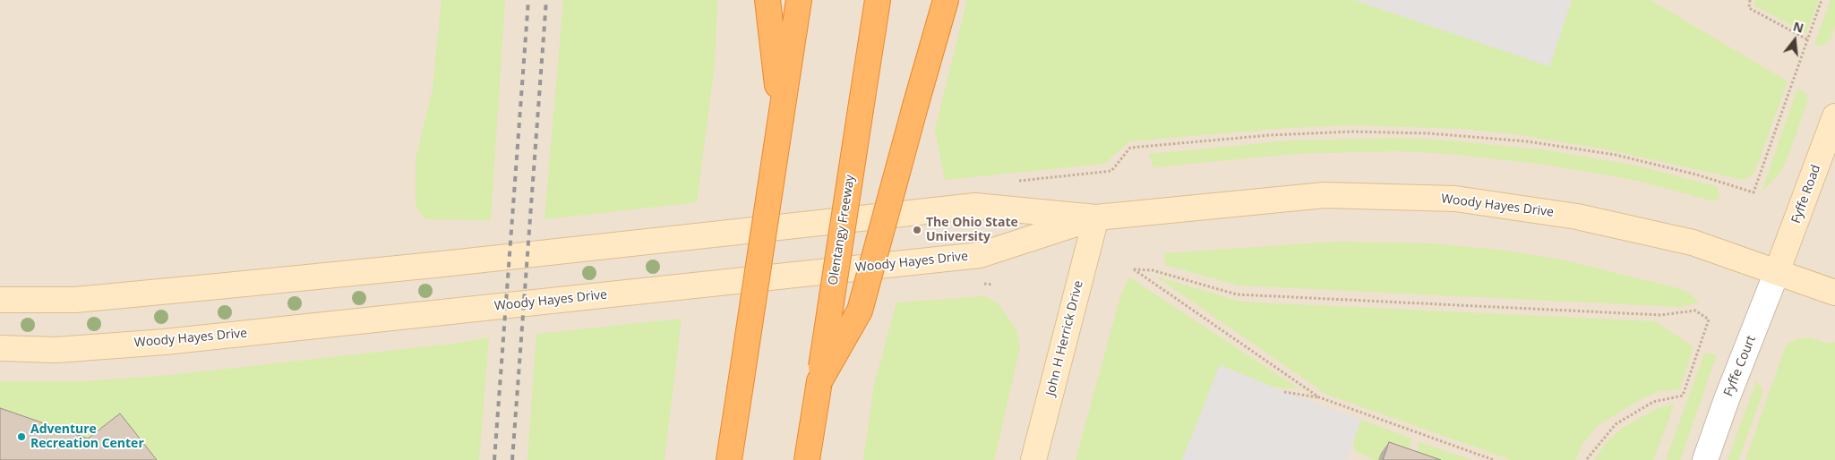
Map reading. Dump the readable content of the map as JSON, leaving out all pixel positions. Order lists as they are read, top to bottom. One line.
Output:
{"streets":{"highway":["Olentangy Freeway"],"street":["Fyffe Road","Woody Hayes Drive","John H Herrick Drive","Fyffe Court"]},"crossings":[["Fyffe Road","Woody Hayes Drive"],["Fyffe Road","Fyffe Court"],["Woody Hayes Drive","John H Herrick Drive"],["Woody Hayes Drive","Fyffe Court"]],"places":["The Ohio State University","Adventure Recreation Center"],"north":"top"}
